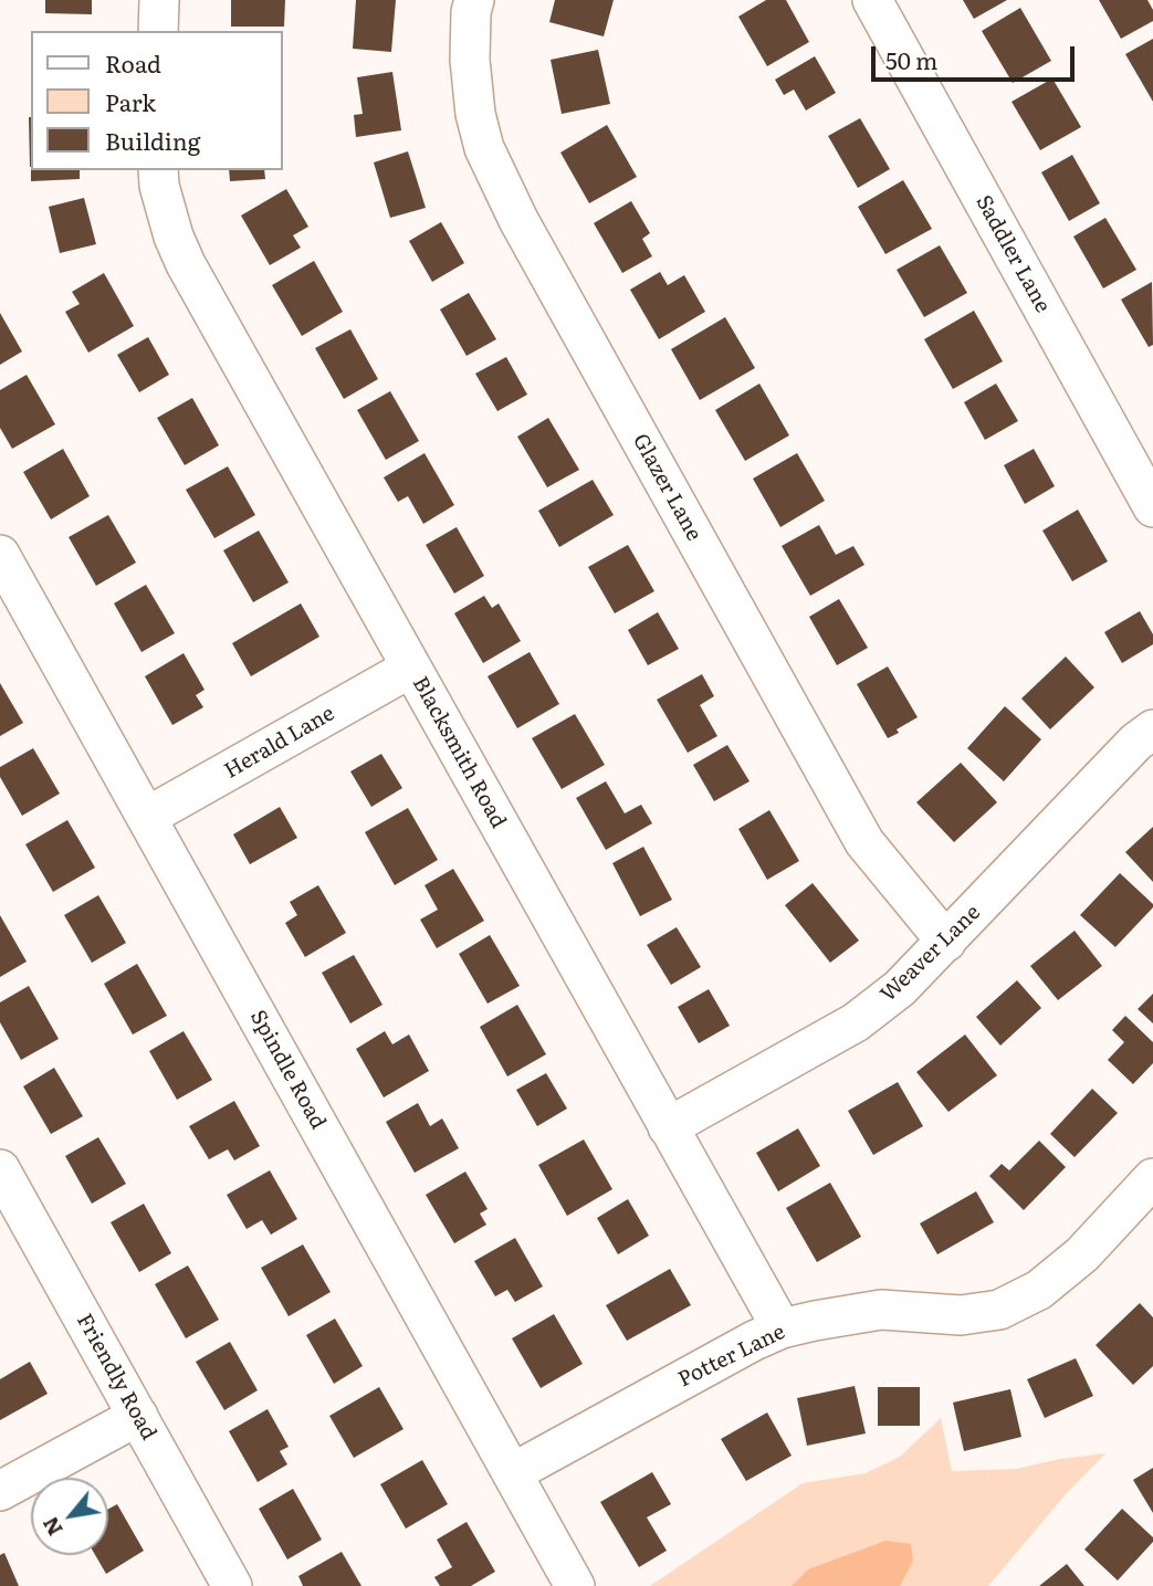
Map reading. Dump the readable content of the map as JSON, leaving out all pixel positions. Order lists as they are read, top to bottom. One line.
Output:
{"streets":{"street":["Saddler Lane","Glazer Lane","Herald Lane","Blacksmith Road","Weaver Lane","Spindle Road","Potter Lane","Friendly Road"]},"crossings":[["Glazer Lane","Weaver Lane"],["Herald Lane","Blacksmith Road"],["Herald Lane","Spindle Road"],["Blacksmith Road","Weaver Lane"],["Blacksmith Road","Potter Lane"],["Spindle Road","Potter Lane"]],"legend":["Road","Park","Building"],"scale_bar":"50 m","north":"bottom left"}
